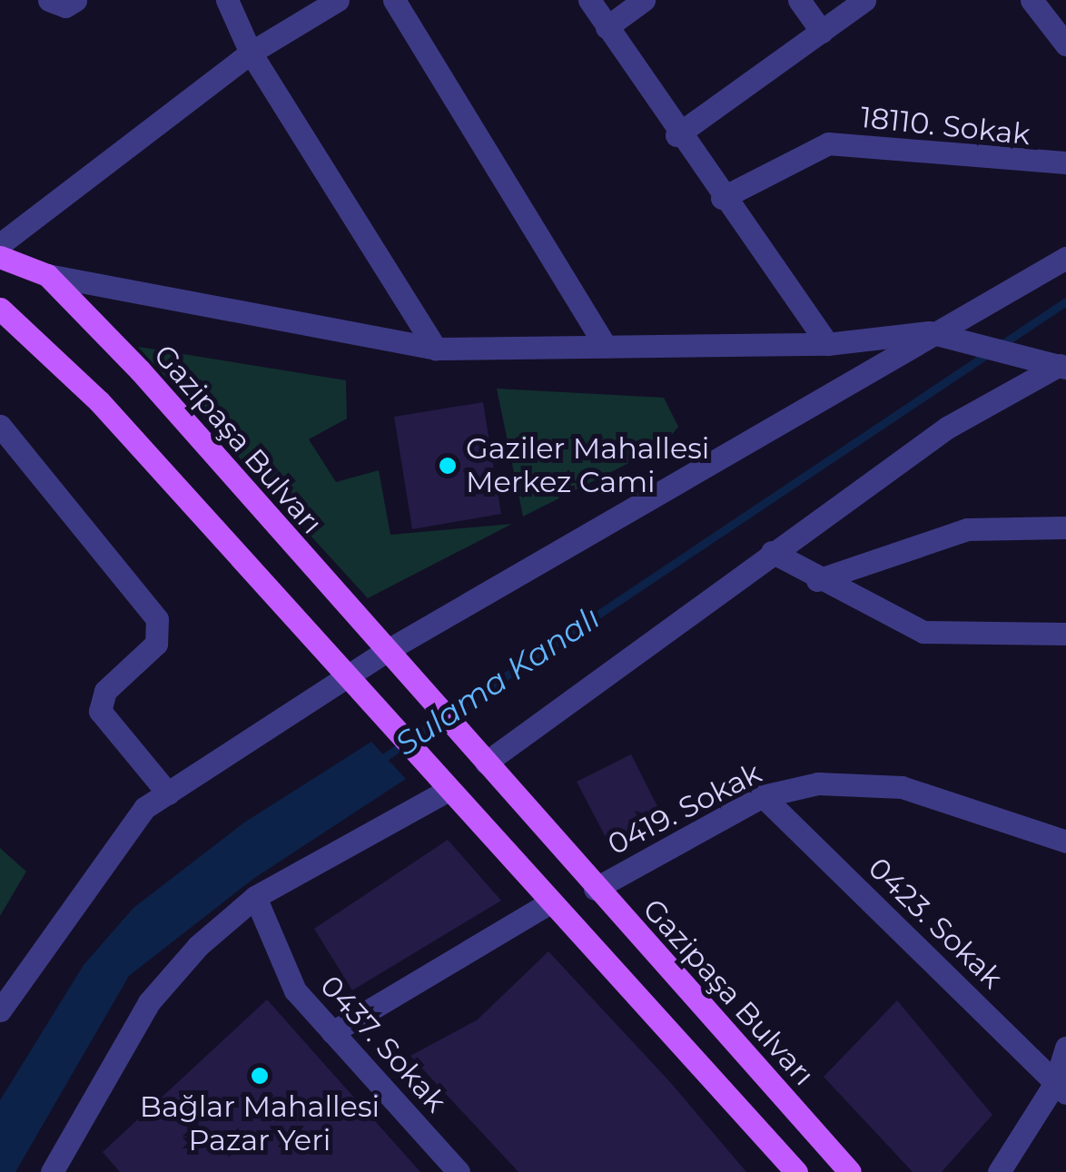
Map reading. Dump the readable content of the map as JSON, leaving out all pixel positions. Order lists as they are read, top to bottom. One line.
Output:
{"streets":{"main road":["Gazipaşa Bulvarı"],"street":["18110. Sokak","0419. Sokak","0423. Sokak","0437. Sokak"]},"crossings":[["Gazipaşa Bulvarı","0419. Sokak"],["0419. Sokak","0423. Sokak"]],"water":["Sulama Kanalı"],"places":["Gaziler Mahallesi Merkez Cami","Bağlar Mahallesi Pazar Yeri"]}
